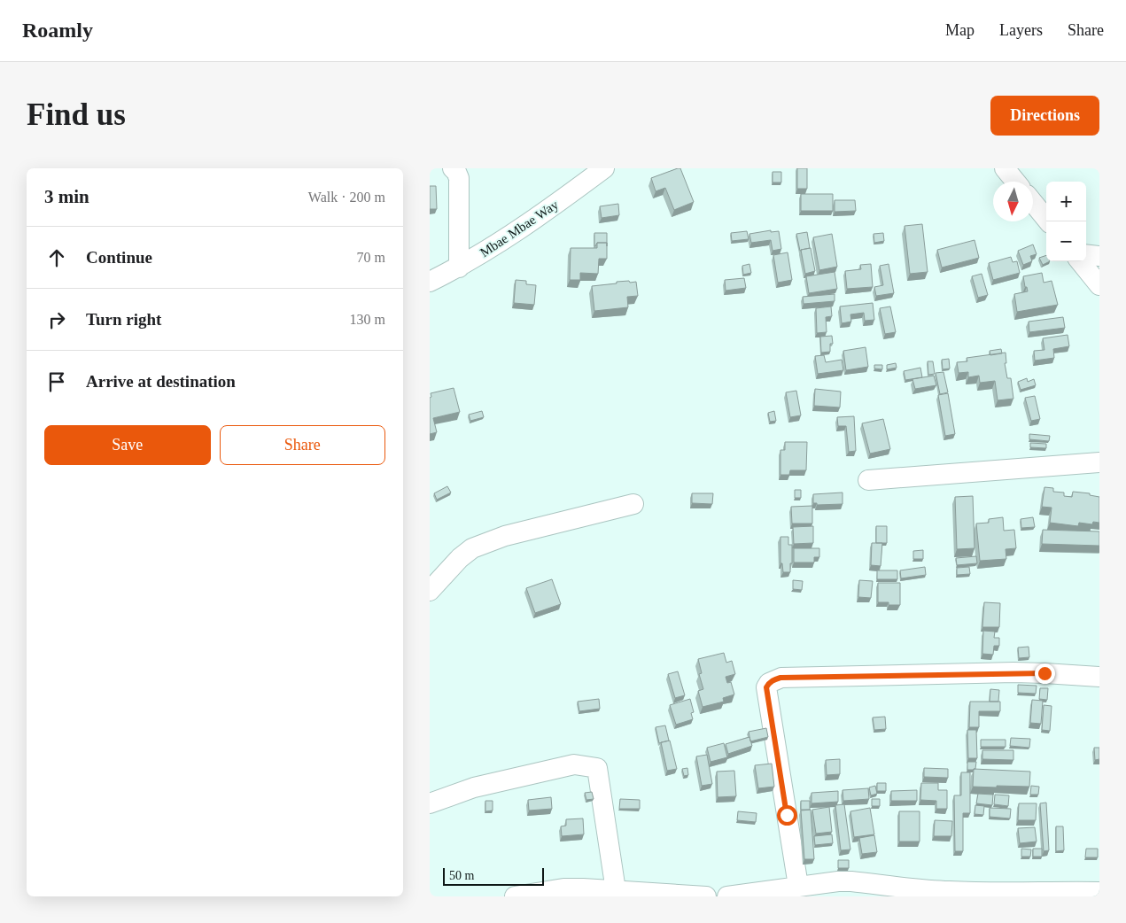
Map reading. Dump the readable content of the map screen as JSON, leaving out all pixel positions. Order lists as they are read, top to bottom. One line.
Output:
{"streets":{"street":["Mbae Mbae Way"]},"scale_bar":"50 m","north":"bottom","page":{"header":"Roamly","nav":["Map","Layers","Share"],"buttons":["Directions",["Save","Share"]],"title":"Find us","heading":["3 min","Walk · 200 m"],"map_buttons":["+","−"],"list":[["Continue","70 m"],["Turn right","130 m"],"Arrive at destination"],"scale":"50 m"}}
